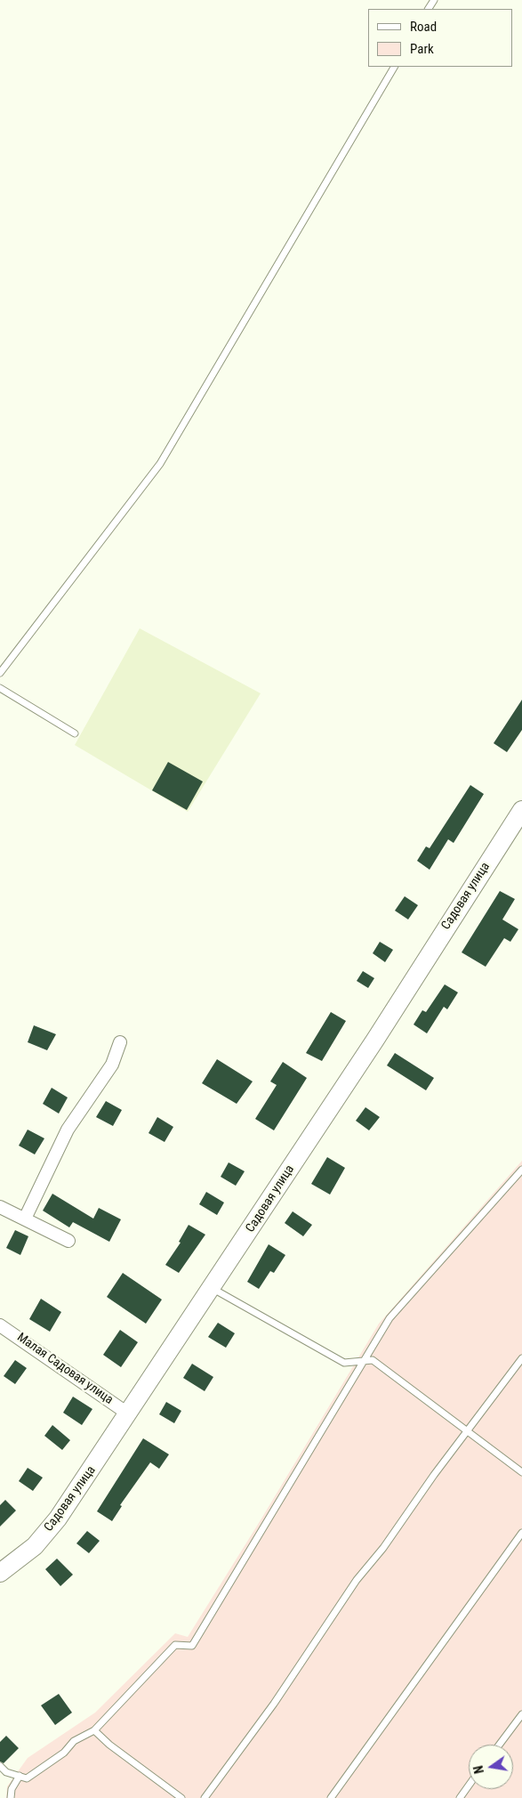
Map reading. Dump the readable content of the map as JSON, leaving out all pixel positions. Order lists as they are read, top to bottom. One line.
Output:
{"streets":{"main road":["Садовая улица"],"street":["Малая Садовая улица"]},"crossings":[["Садовая улица","Малая Садовая улица"]],"legend":["Road","Park"],"north":"left"}
